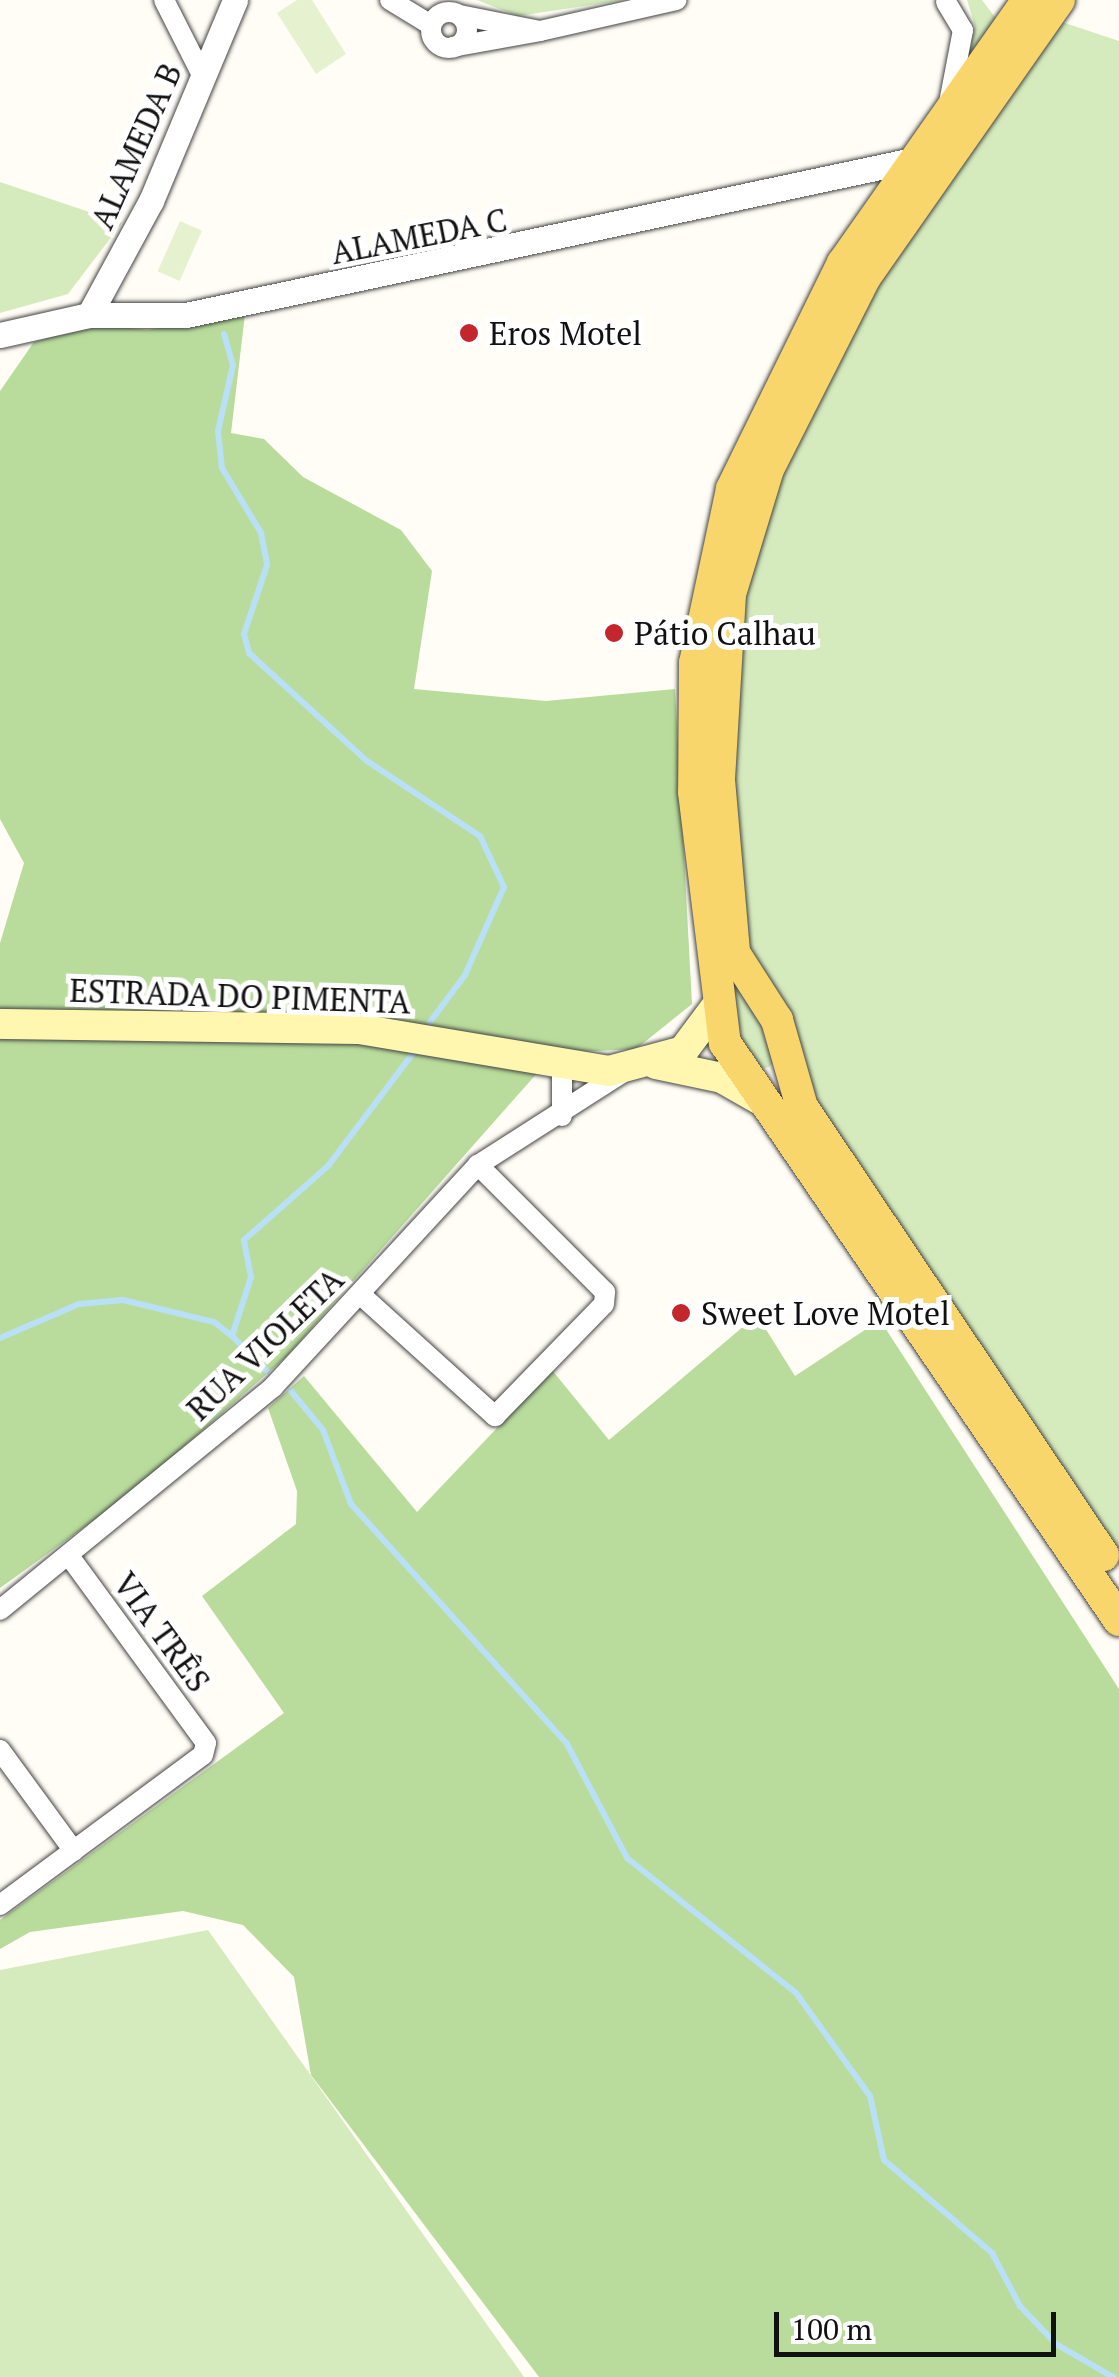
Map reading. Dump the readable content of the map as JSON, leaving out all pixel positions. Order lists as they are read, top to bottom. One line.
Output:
{"streets":{"main road":["ESTRADA DO PIMENTA"],"street":["ALAMEDA B","ALAMEDA C","RUA VIOLETA","VIA TRÊS"]},"crossings":[["ALAMEDA B","ALAMEDA C"],["ESTRADA DO PIMENTA","RUA VIOLETA"],["RUA VIOLETA","VIA TRÊS"]],"places":["Eros Motel","Pátio Calhau","Sweet Love Motel"],"scale_bar":"100 m"}
